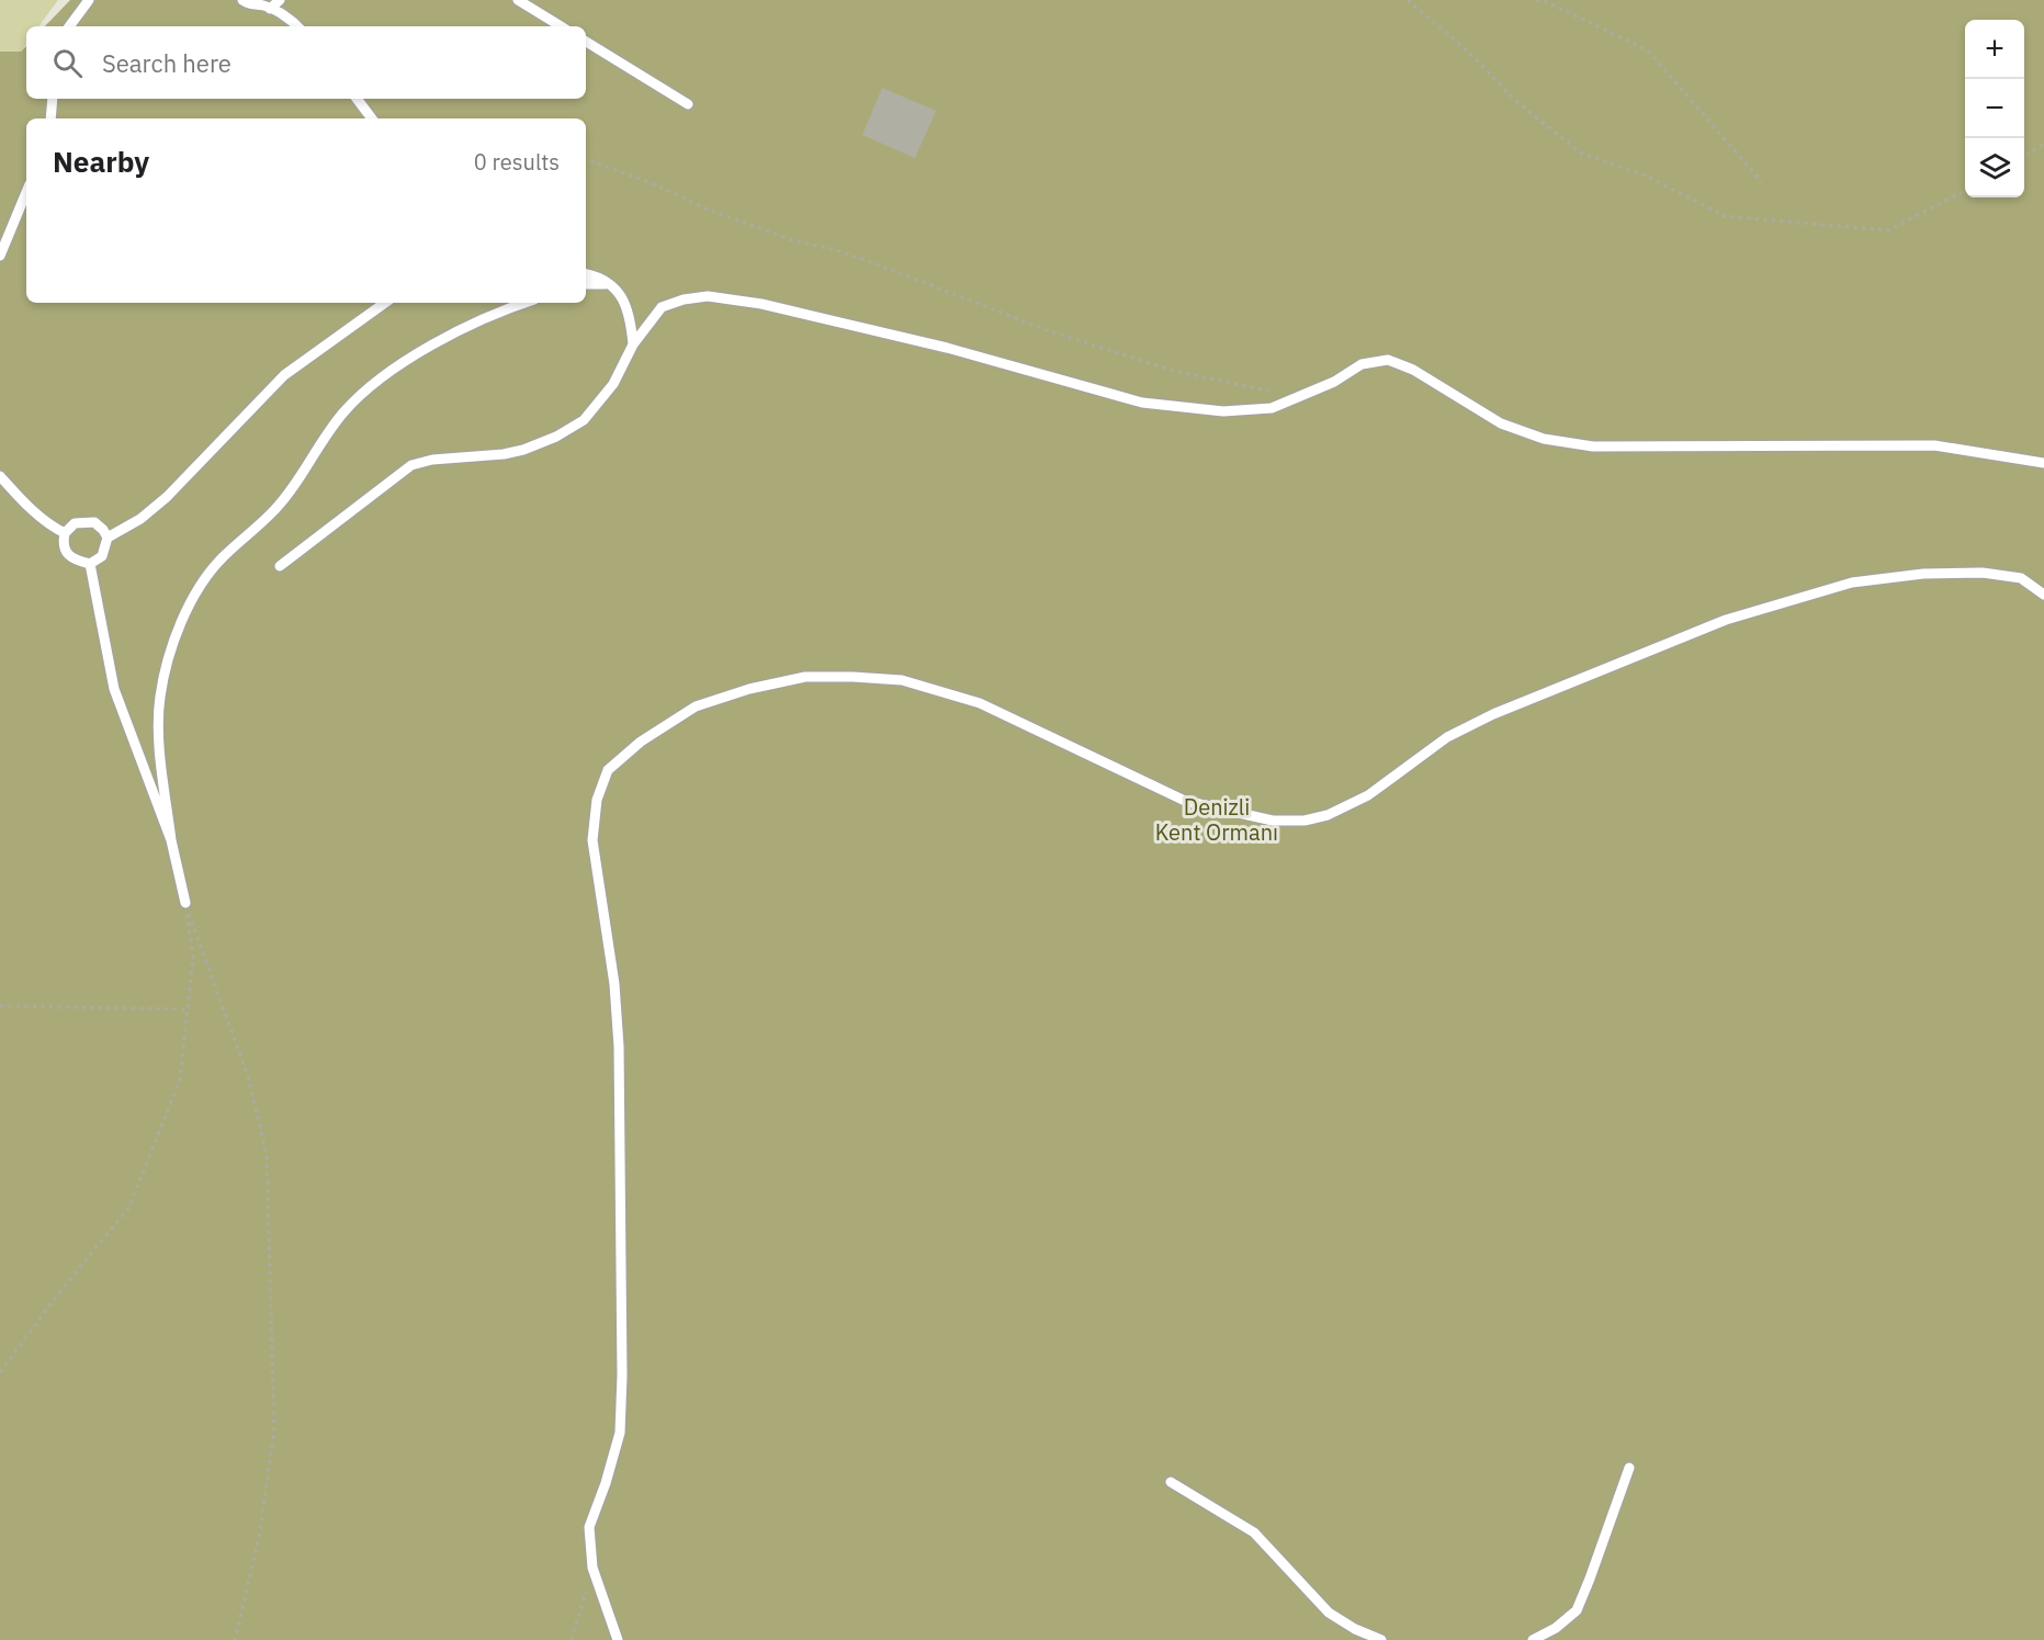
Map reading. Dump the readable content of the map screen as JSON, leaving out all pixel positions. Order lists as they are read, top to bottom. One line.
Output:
{"parks":["Denizli Kent Ormanı"],"page":{"map_buttons":["+","−"],"search":"Search here","heading":["Nearby","0 results"]}}
